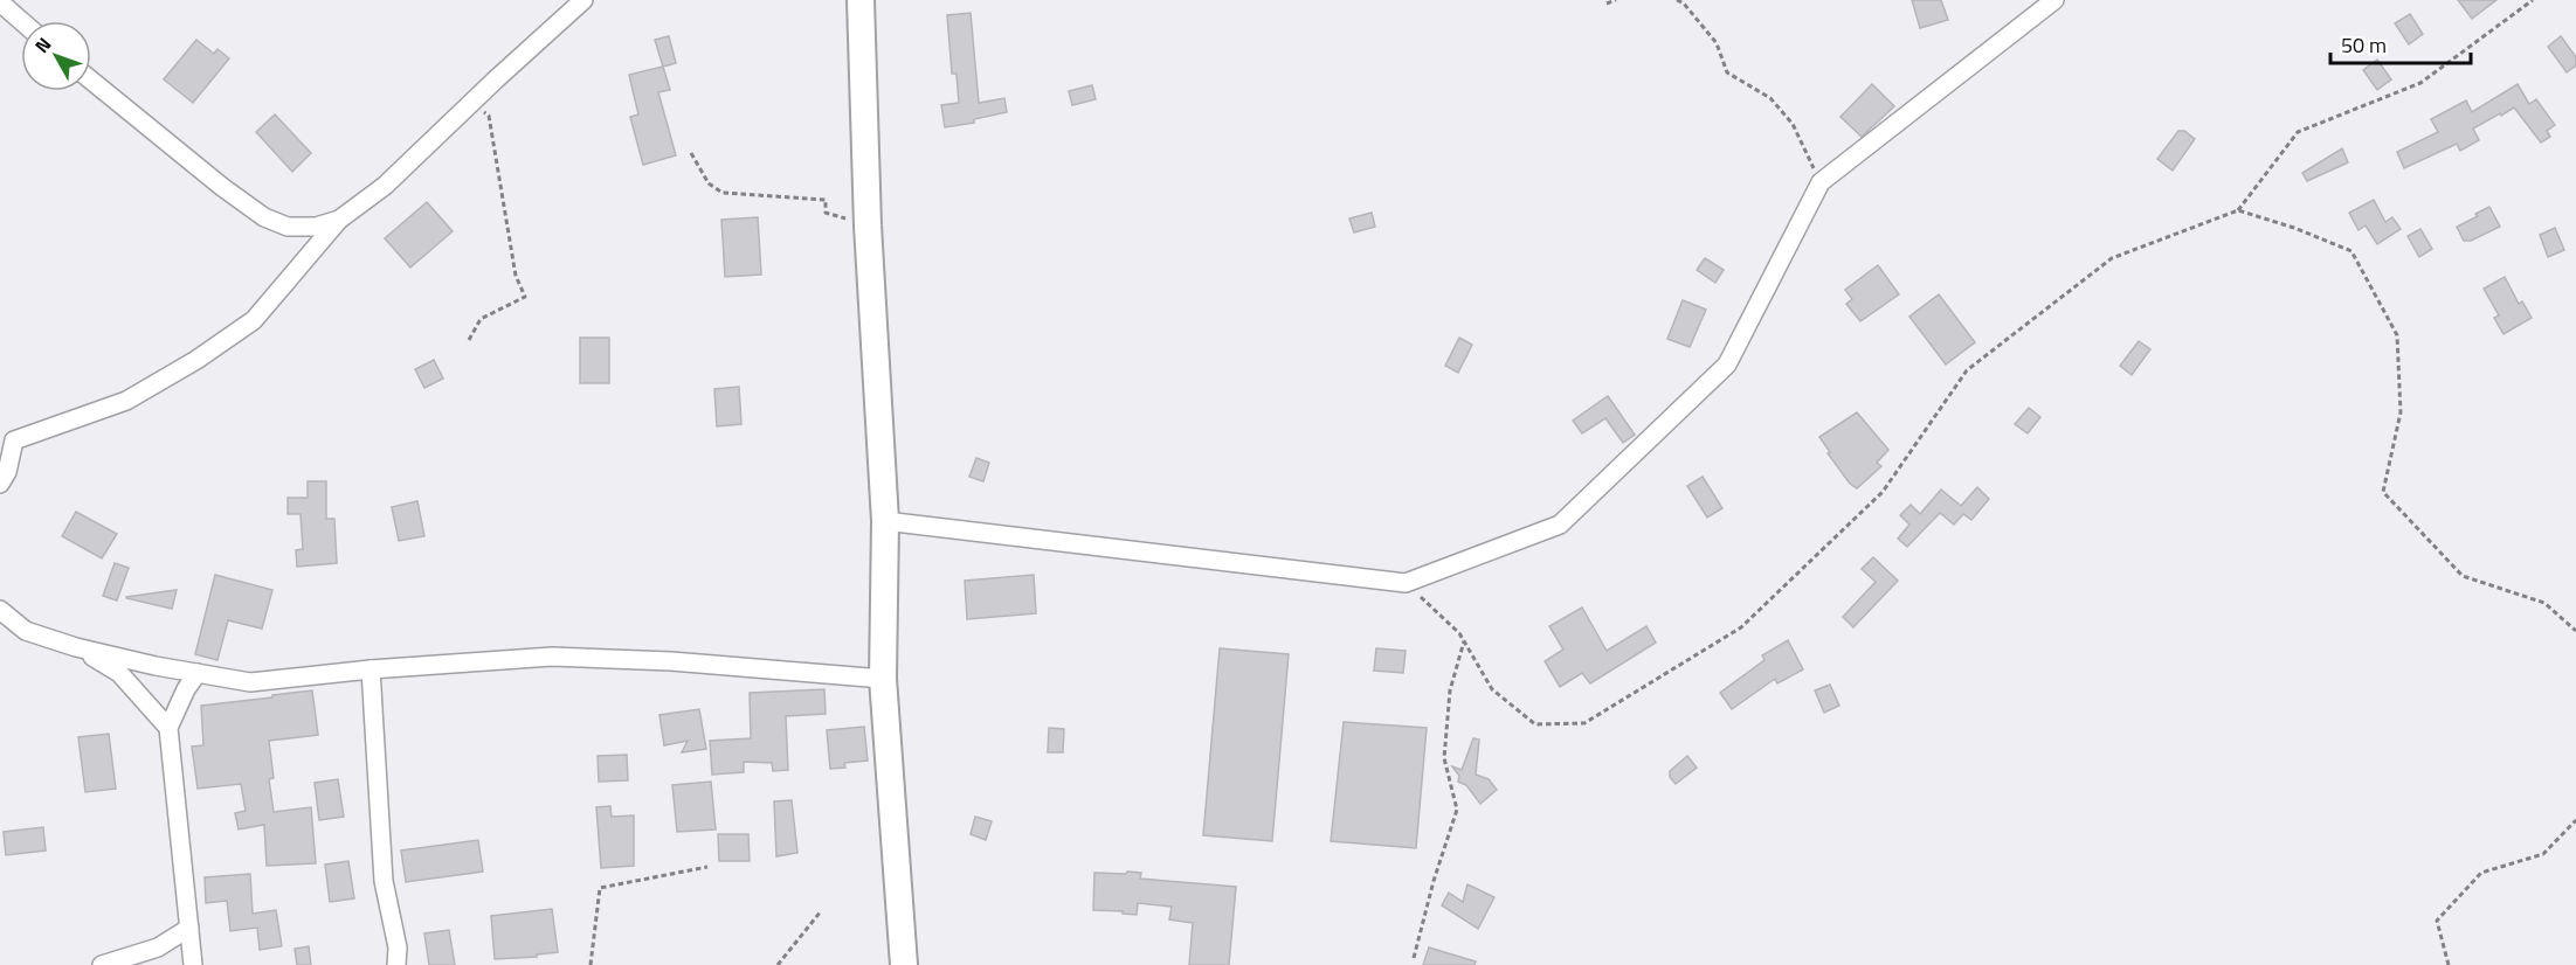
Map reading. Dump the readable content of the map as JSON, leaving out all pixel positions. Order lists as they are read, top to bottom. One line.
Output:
{"scale_bar":"50 m","north":"top left"}
